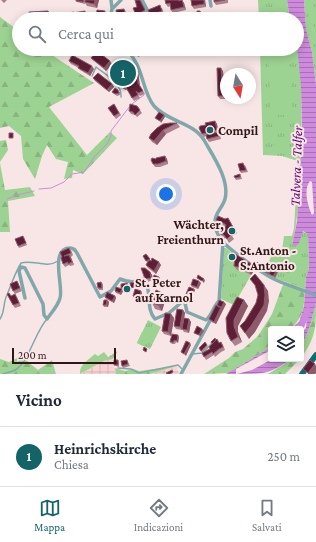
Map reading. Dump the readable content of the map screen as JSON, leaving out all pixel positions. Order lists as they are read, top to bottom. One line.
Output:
{"water":["Talvera - Talfer"],"places":["Compil","Wächter, Freienthurn","St.Anton - S.Antonio","St. Peter auf Karnol"],"scale_bar":"200 m","north":"bottom","page":{"search":"Cerca qui","pins":"1","scale":"200 m","heading":"Vicino","list":[{"mark":"1","name":"Heinrichskirche","note":"Chiesa","value":"250 m"}],"nav":["Mappa","Indicazioni","Salvati"]}}
